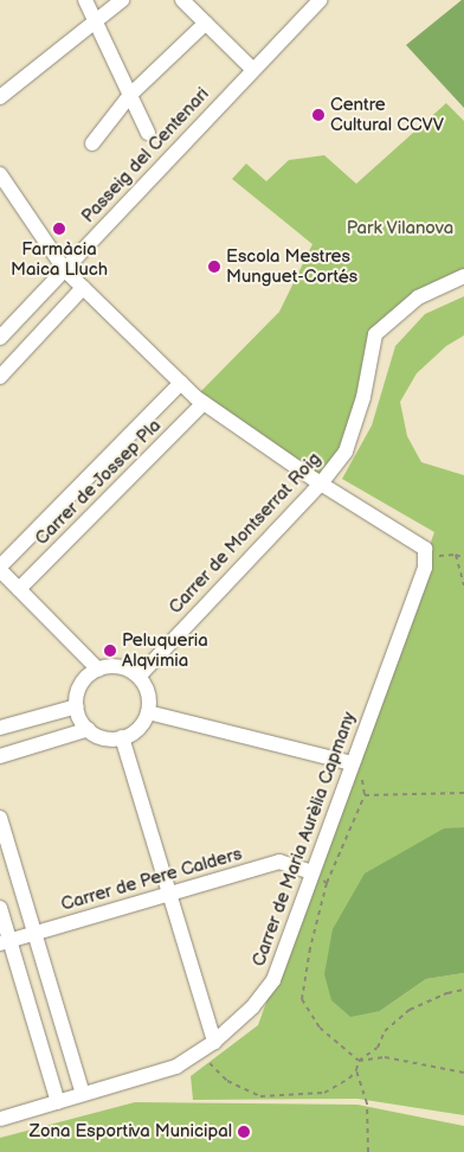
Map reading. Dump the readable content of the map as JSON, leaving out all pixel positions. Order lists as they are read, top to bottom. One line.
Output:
{"streets":{"street":["Passeig del Centenari","Carrer de Jossep Pla","Carrer de Montserrat Roig","Carrer de Maria Aurèlia Capmany","Carrer de Pere Calders"]},"crossings":[["Carrer de Maria Aurèlia Capmany","Carrer de Pere Calders"]],"parks":["Park Vilanova"],"places":["Centre Cultural CCVV","Farmàcia Maica Lluch","Escola Mestres Munguet-Cortés","Peluqueria Alqvimia","Zona Esportiva Municipal"]}
